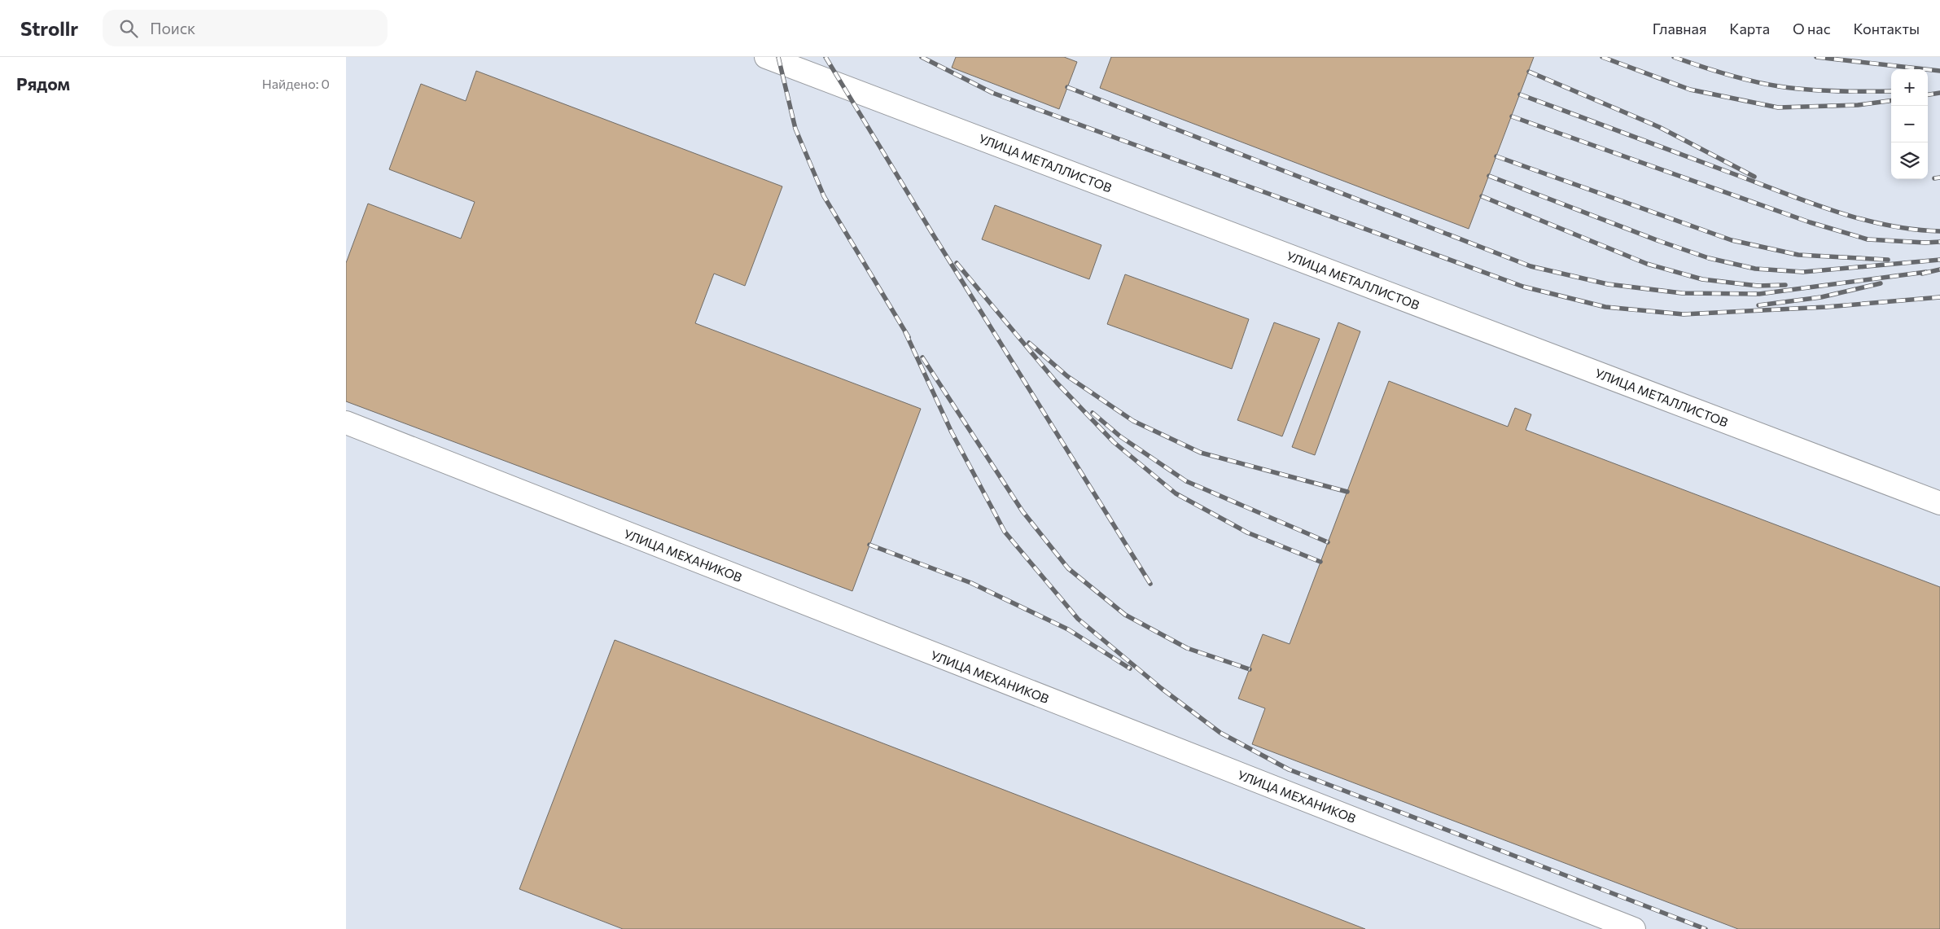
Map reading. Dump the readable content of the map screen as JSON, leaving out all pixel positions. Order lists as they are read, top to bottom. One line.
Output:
{"streets":{"street":["УЛИЦА МЕТАЛЛИСТОВ","УЛИЦА МЕХАНИКОВ"]},"page":{"header":"Strollr","search":"Поиск","nav":["Главная","Карта","О нас","Контакты"],"heading":["Рядом","Найдено: 0"],"map_buttons":["+","−"]}}
